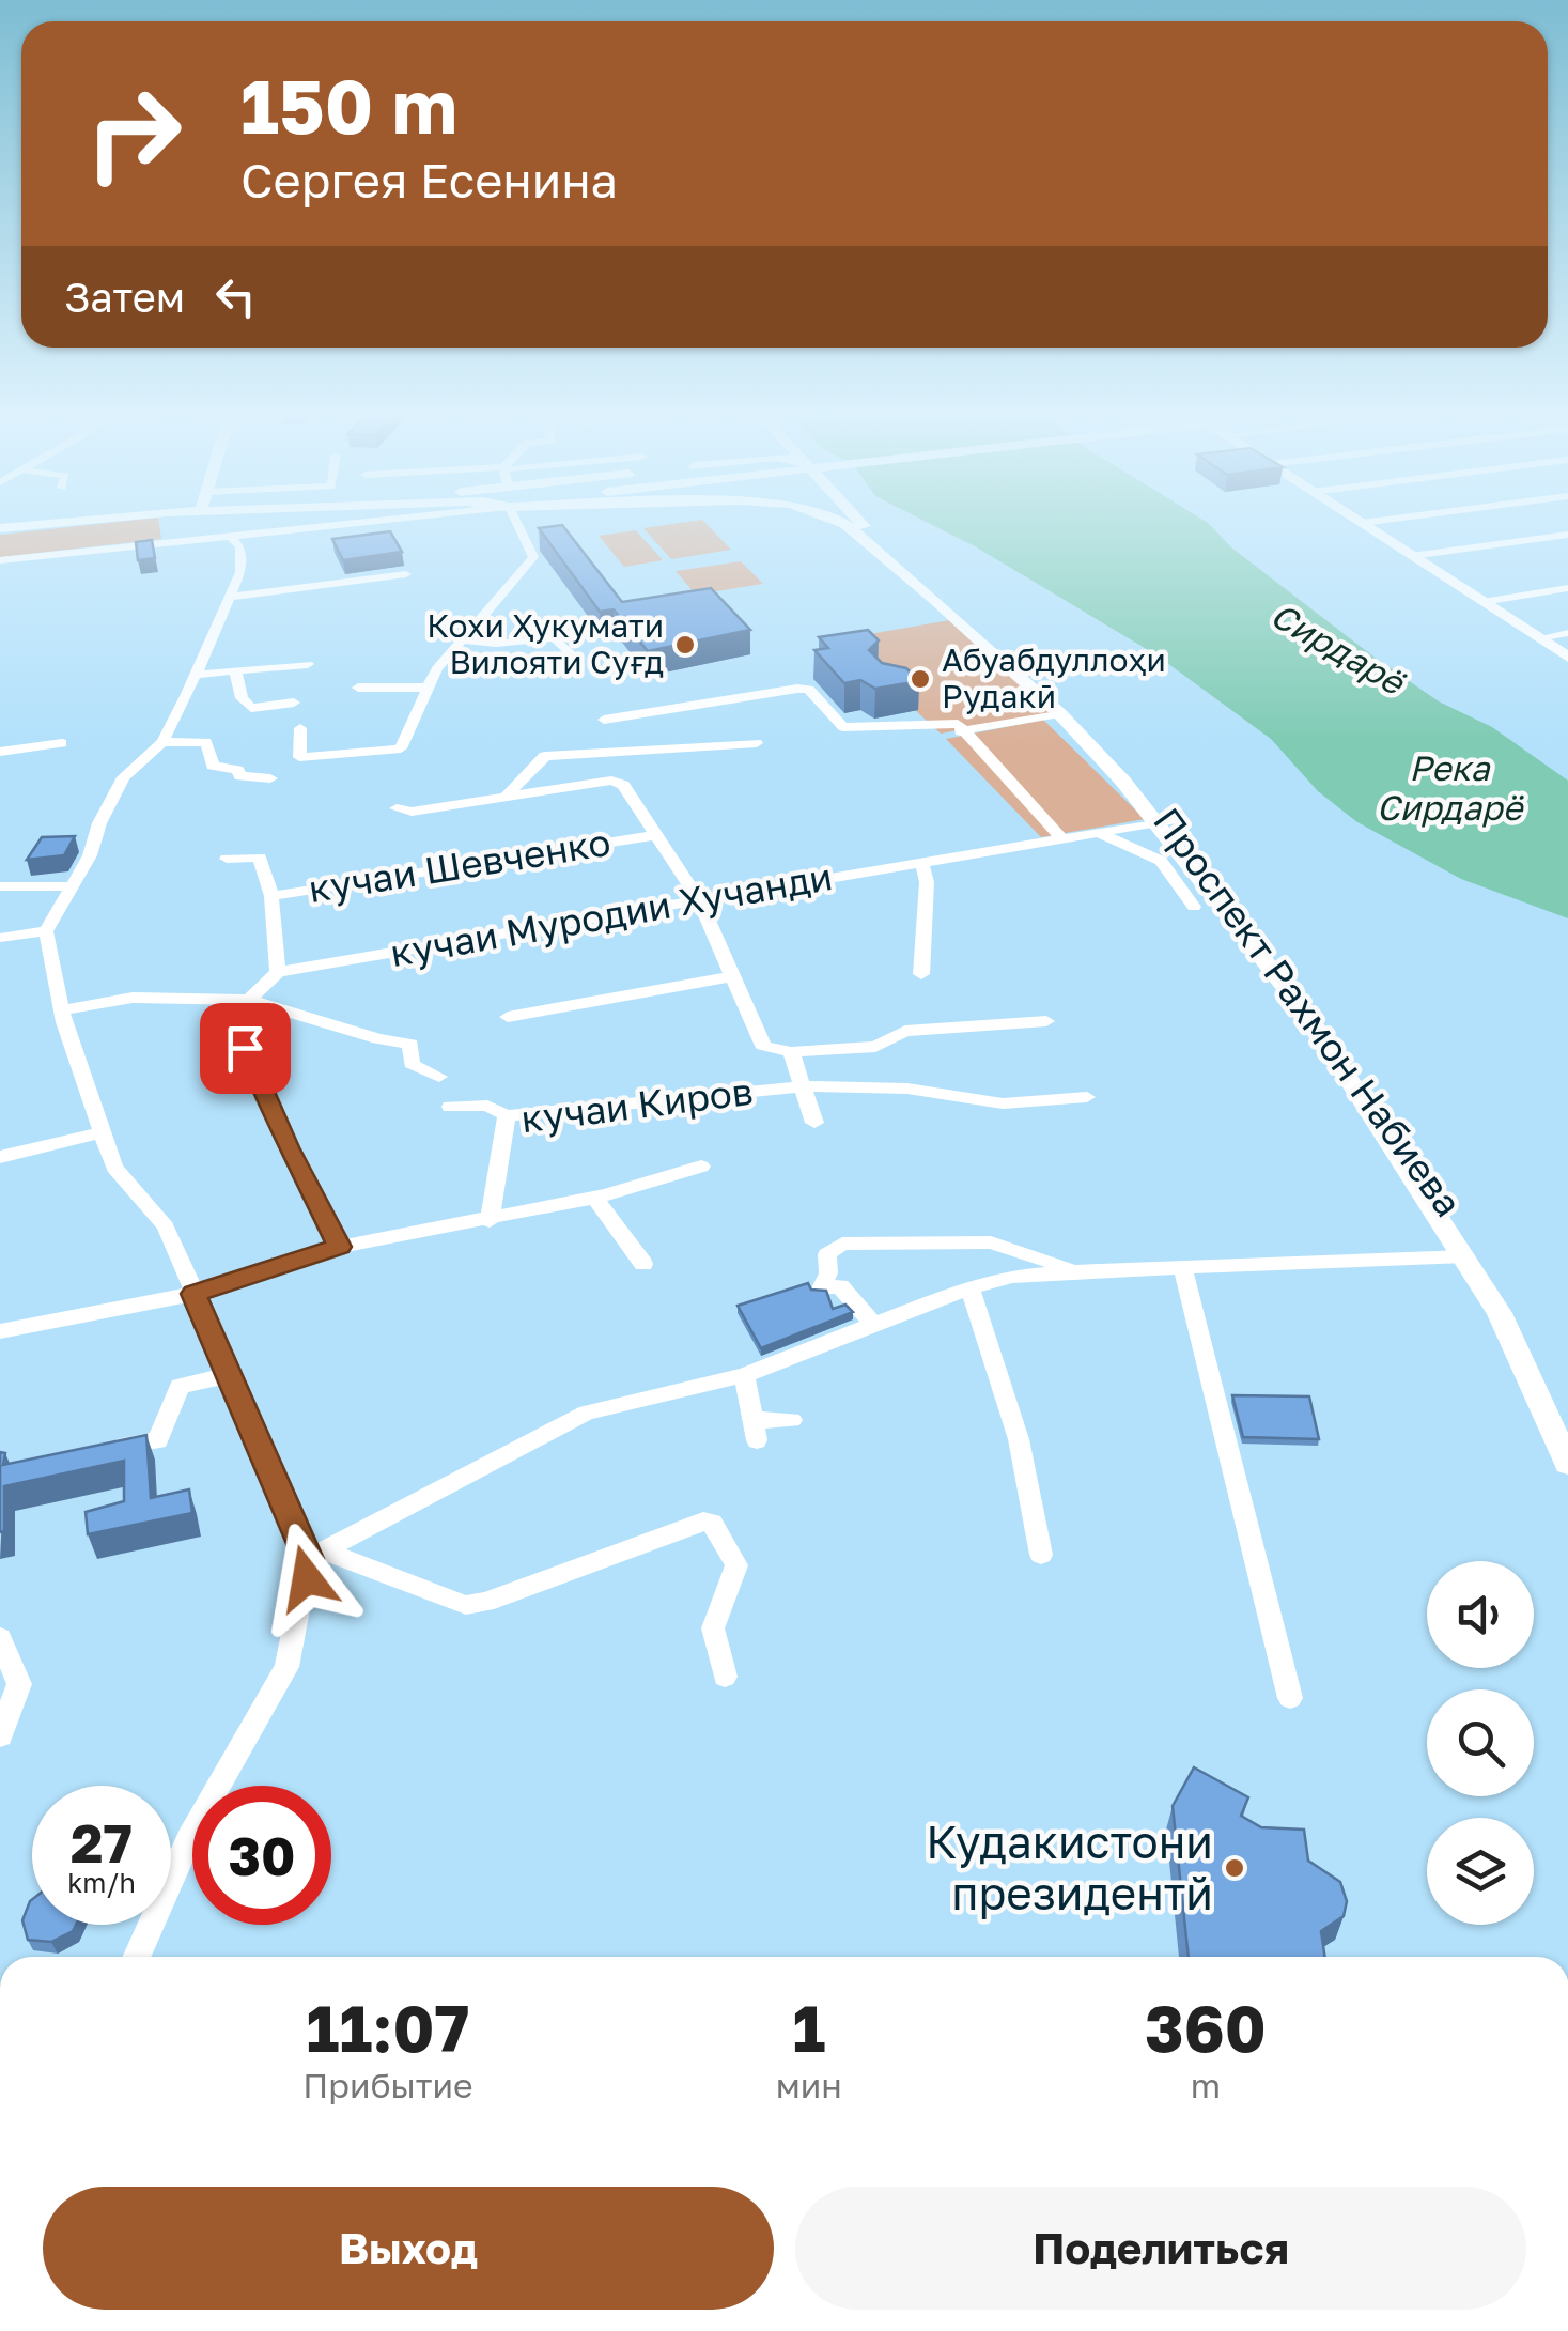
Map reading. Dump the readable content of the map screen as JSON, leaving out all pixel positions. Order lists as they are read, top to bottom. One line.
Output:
{"streets":{"main road":["Проспект Рахмон Набиева"],"street":["кучаи Шевченко","кучаи Муродии Хучанди","кучаи Киров"]},"crossings":[["кучаи Муродии Хучанди","Проспект Рахмон Набиева"]],"water":["Сирдарё","Река Сирдарё"],"places":["Кохи Ҳукумати Вилояти Суғд","Абуабдуллоҳи Рудакӣ","Кудакистони президентй"],"page":{"turn":["150 m","Сергея Есенина"],"then":"Затем","speed":"27 km/h","limit":"30","eta":["11:07","Прибытие","1","мин","360","m"],"buttons":["Выход","Поделиться"]}}
